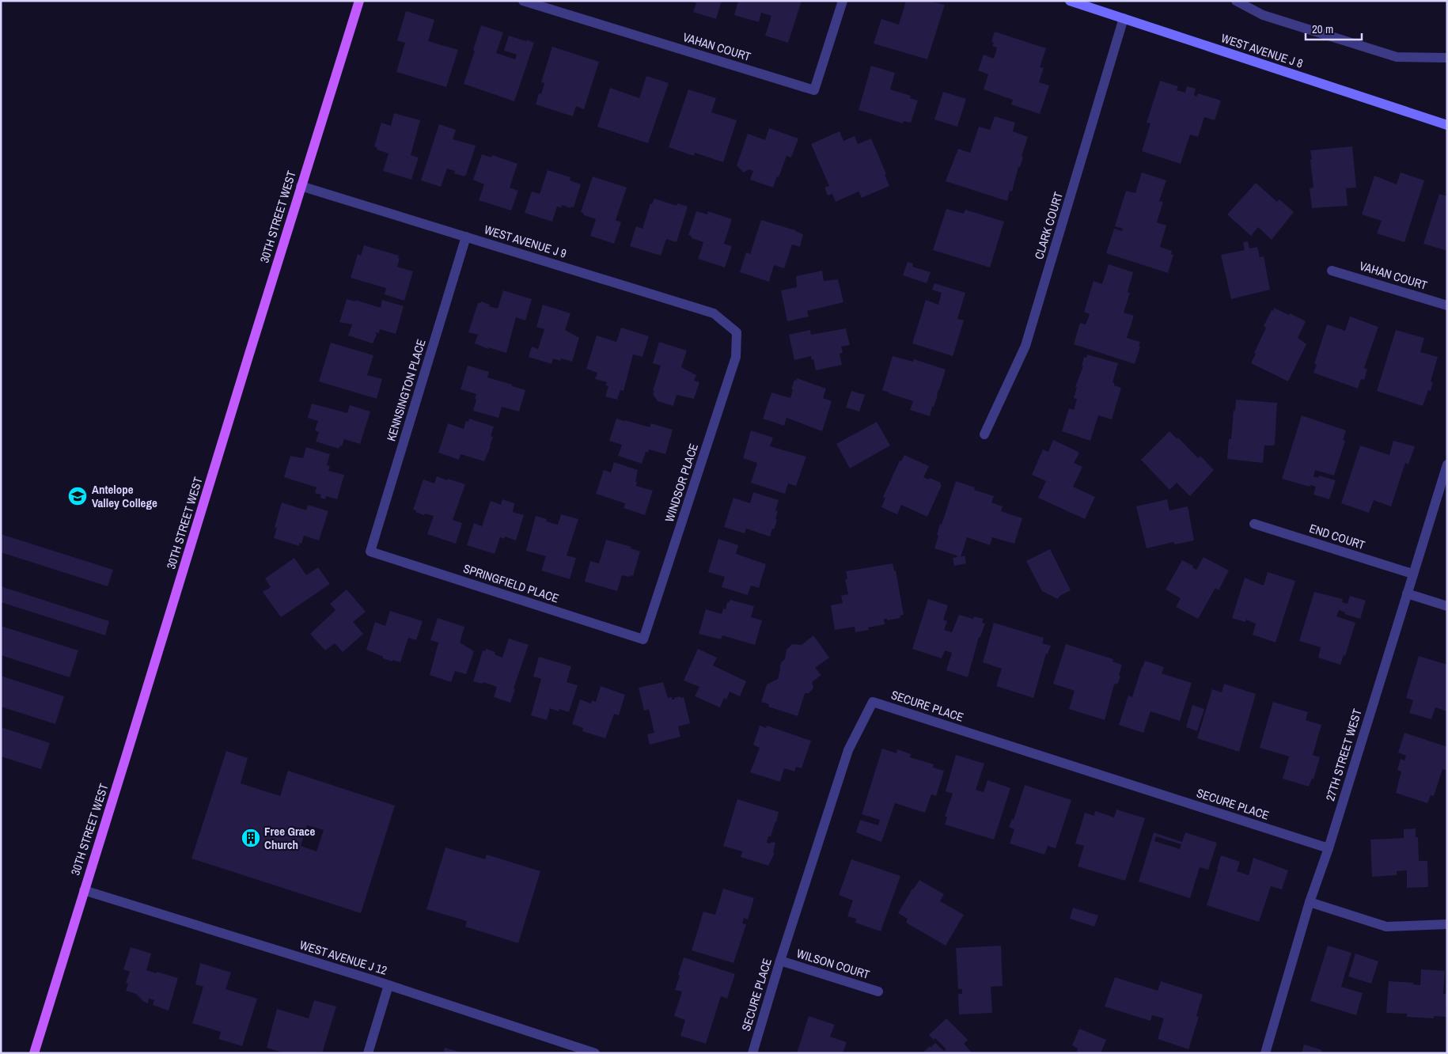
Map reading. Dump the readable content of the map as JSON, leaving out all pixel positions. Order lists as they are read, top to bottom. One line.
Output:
{"streets":{"main road":["30TH STREET WEST"],"street":["VAHAN COURT","WEST AVENUE J 8","CLARK COURT","WEST AVENUE J 9","KENNSINGTON PLACE","WINDSOR PLACE","END COURT","SPRINGFIELD PLACE","SECURE PLACE","27TH STREET WEST","WEST AVENUE J 12","WILSON COURT"]},"crossings":[["WEST AVENUE J 8","CLARK COURT"],["30TH STREET WEST","WEST AVENUE J 9"],["30TH STREET WEST","WEST AVENUE J 12"],["WEST AVENUE J 9","KENNSINGTON PLACE"],["WEST AVENUE J 9","WINDSOR PLACE"],["KENNSINGTON PLACE","SPRINGFIELD PLACE"],["WINDSOR PLACE","SPRINGFIELD PLACE"],["END COURT","27TH STREET WEST"],["SECURE PLACE","27TH STREET WEST"],["SECURE PLACE","WILSON COURT"]],"places":{"school or university":["Antelope Valley College"],"building":["Free Grace Church"]},"scale_bar":"20 m"}
